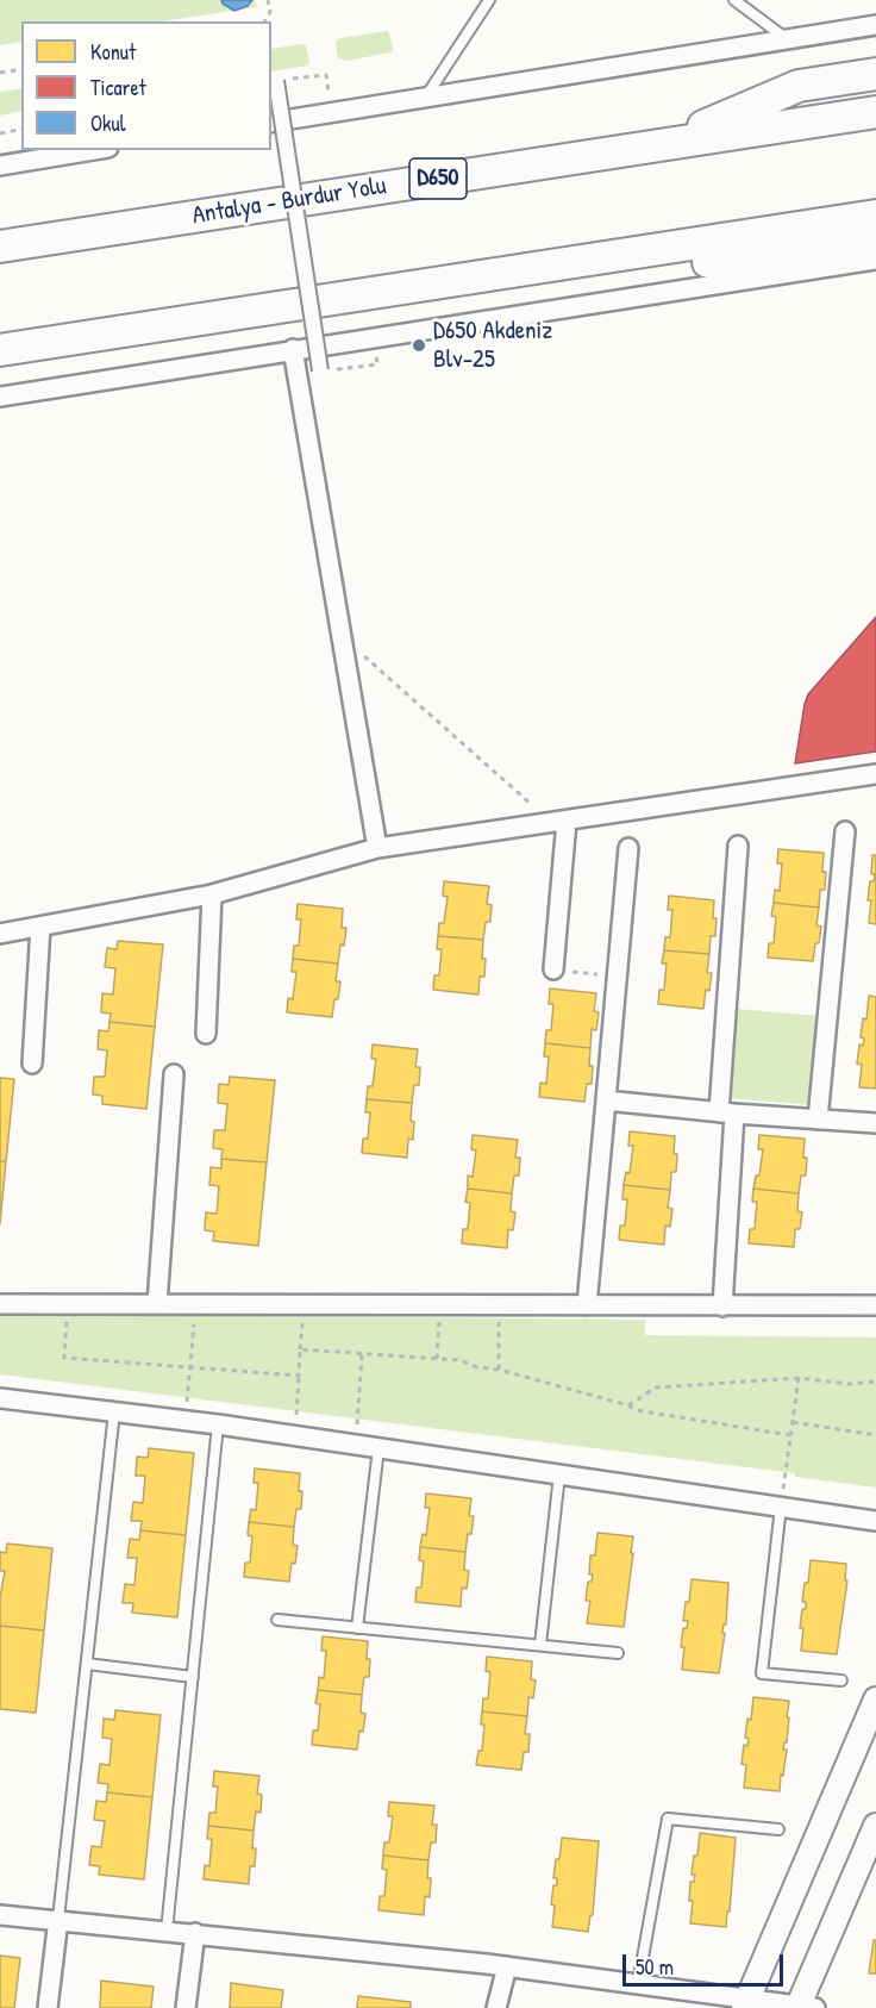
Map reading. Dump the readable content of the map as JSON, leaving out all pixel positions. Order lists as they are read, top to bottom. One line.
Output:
{"streets":{"highway":["D650","Antalya - Burdur Yolu"]},"places":["D650 Akdeniz Blv-25"],"legend":["Konut","Ticaret","Okul"],"scale_bar":"50 m"}
